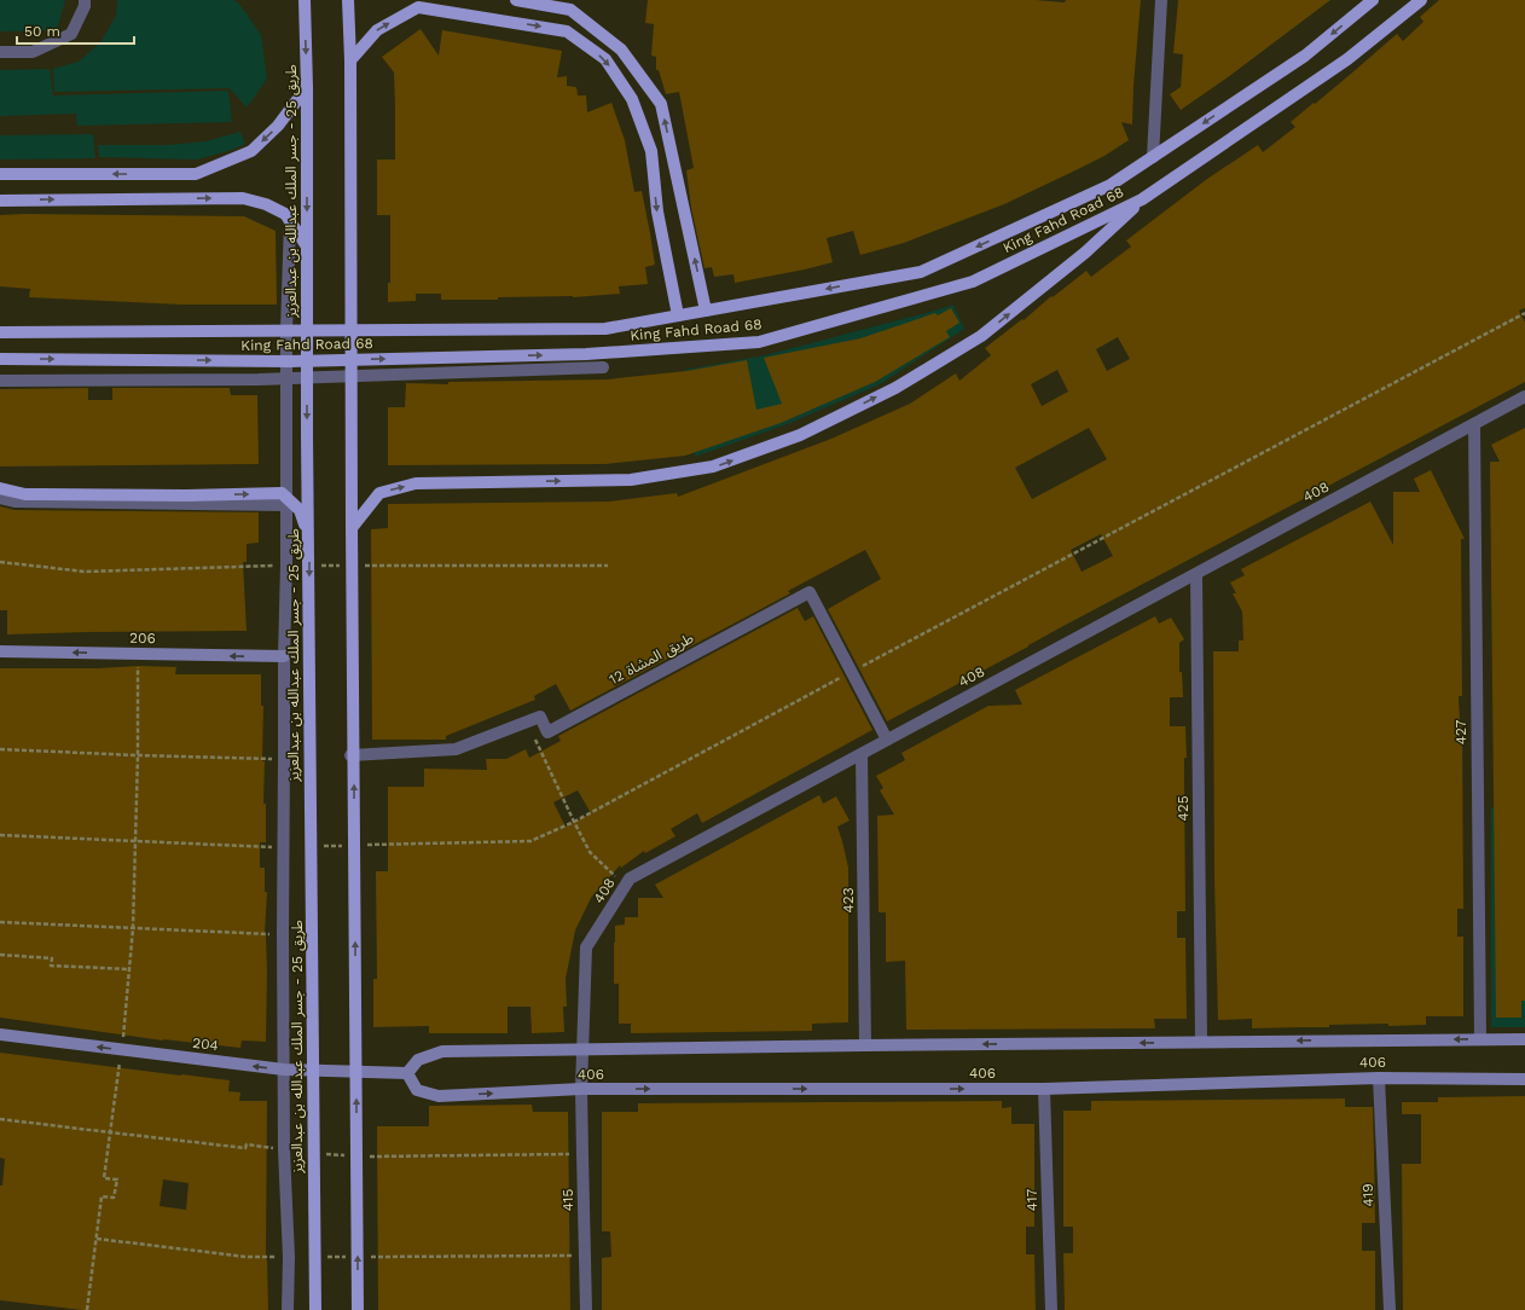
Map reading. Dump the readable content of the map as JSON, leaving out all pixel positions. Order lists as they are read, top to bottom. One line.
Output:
{"streets":{"main road":["طريق 25 - جسر الملك عبدالله بن عبدالعزيز","King Fahd Road 68"],"street":["408","206","طريق المشاة 12","427","425","423","204","406","419","415","417"]},"crossings":[["408","طريق المشاة 12"],["408","427"],["408","425"],["408","423"],["408","406"],["408","415"],["427","406"],["425","406"],["423","406"],["204","406"],["406","419"],["406","415"],["406","417"]],"one_way":["206","204"],"scale_bar":"50 m"}
